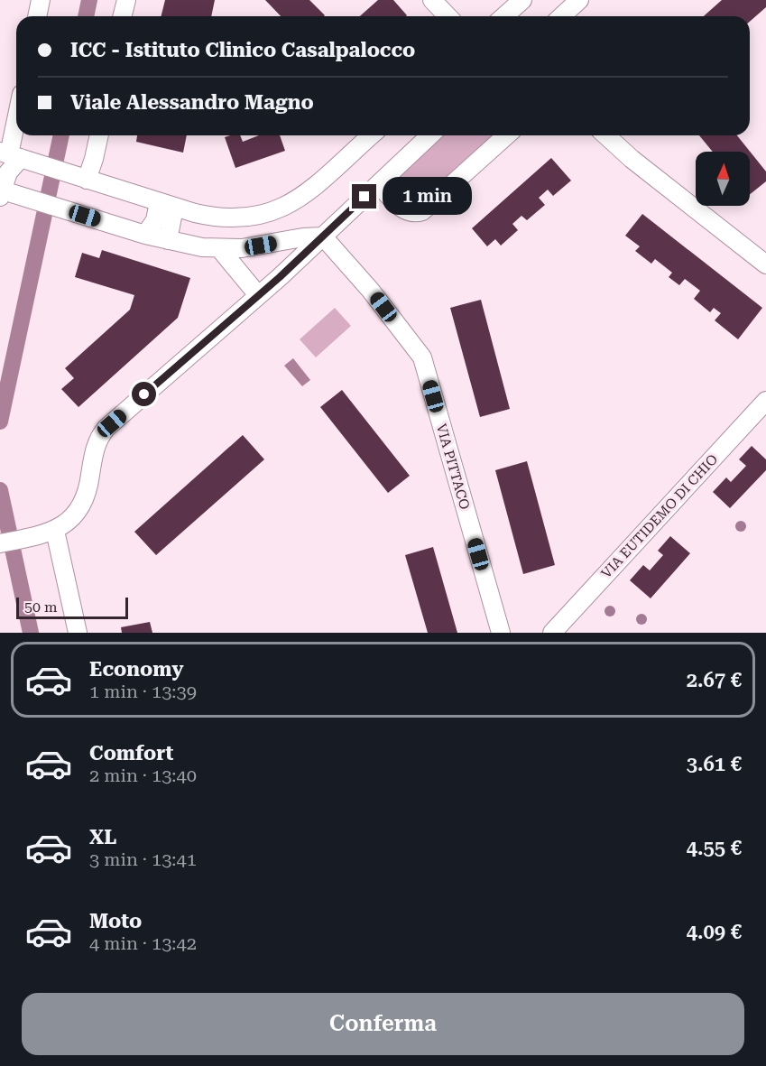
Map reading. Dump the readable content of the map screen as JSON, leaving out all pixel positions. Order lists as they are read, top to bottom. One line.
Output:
{"streets":{"street":["VIA PITTACO","VIA EUTIDEMO DI CHIO"]},"scale_bar":"50 m","north":"top","page":{"banner":["ICC - Istituto Clinico Casalpalocco","Viale Alessandro Magno"],"bubble":"1 min","scale":"50 m","list":[{"name":"Economy","note":"1 min · 13:39","value":"2.67 €"},{"name":"Comfort","note":"2 min · 13:40","value":"3.61 €"},{"name":"XL","note":"3 min · 13:41","value":"4.55 €"},{"name":"Moto","note":"4 min · 13:42","value":"4.09 €"}],"buttons":"Conferma"}}
